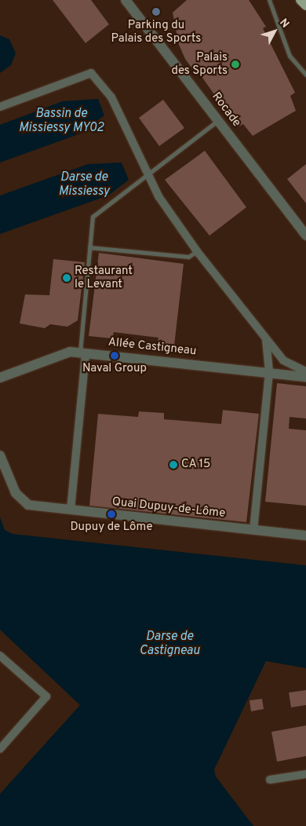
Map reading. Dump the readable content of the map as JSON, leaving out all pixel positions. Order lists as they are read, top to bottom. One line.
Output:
{"streets":{"street":["Rocade","Allée Castigneau","Quai Dupuy-de-Lôme"]},"water":["Bassin de Missiessy MY02","Darse de Missiessy","Darse de Castigneau"],"places":["Parking du Palais des Sports","Palais des Sports","Restaurant le Levant","Naval Group","CA 15","Dupuy de Lôme"],"north":"top right"}
